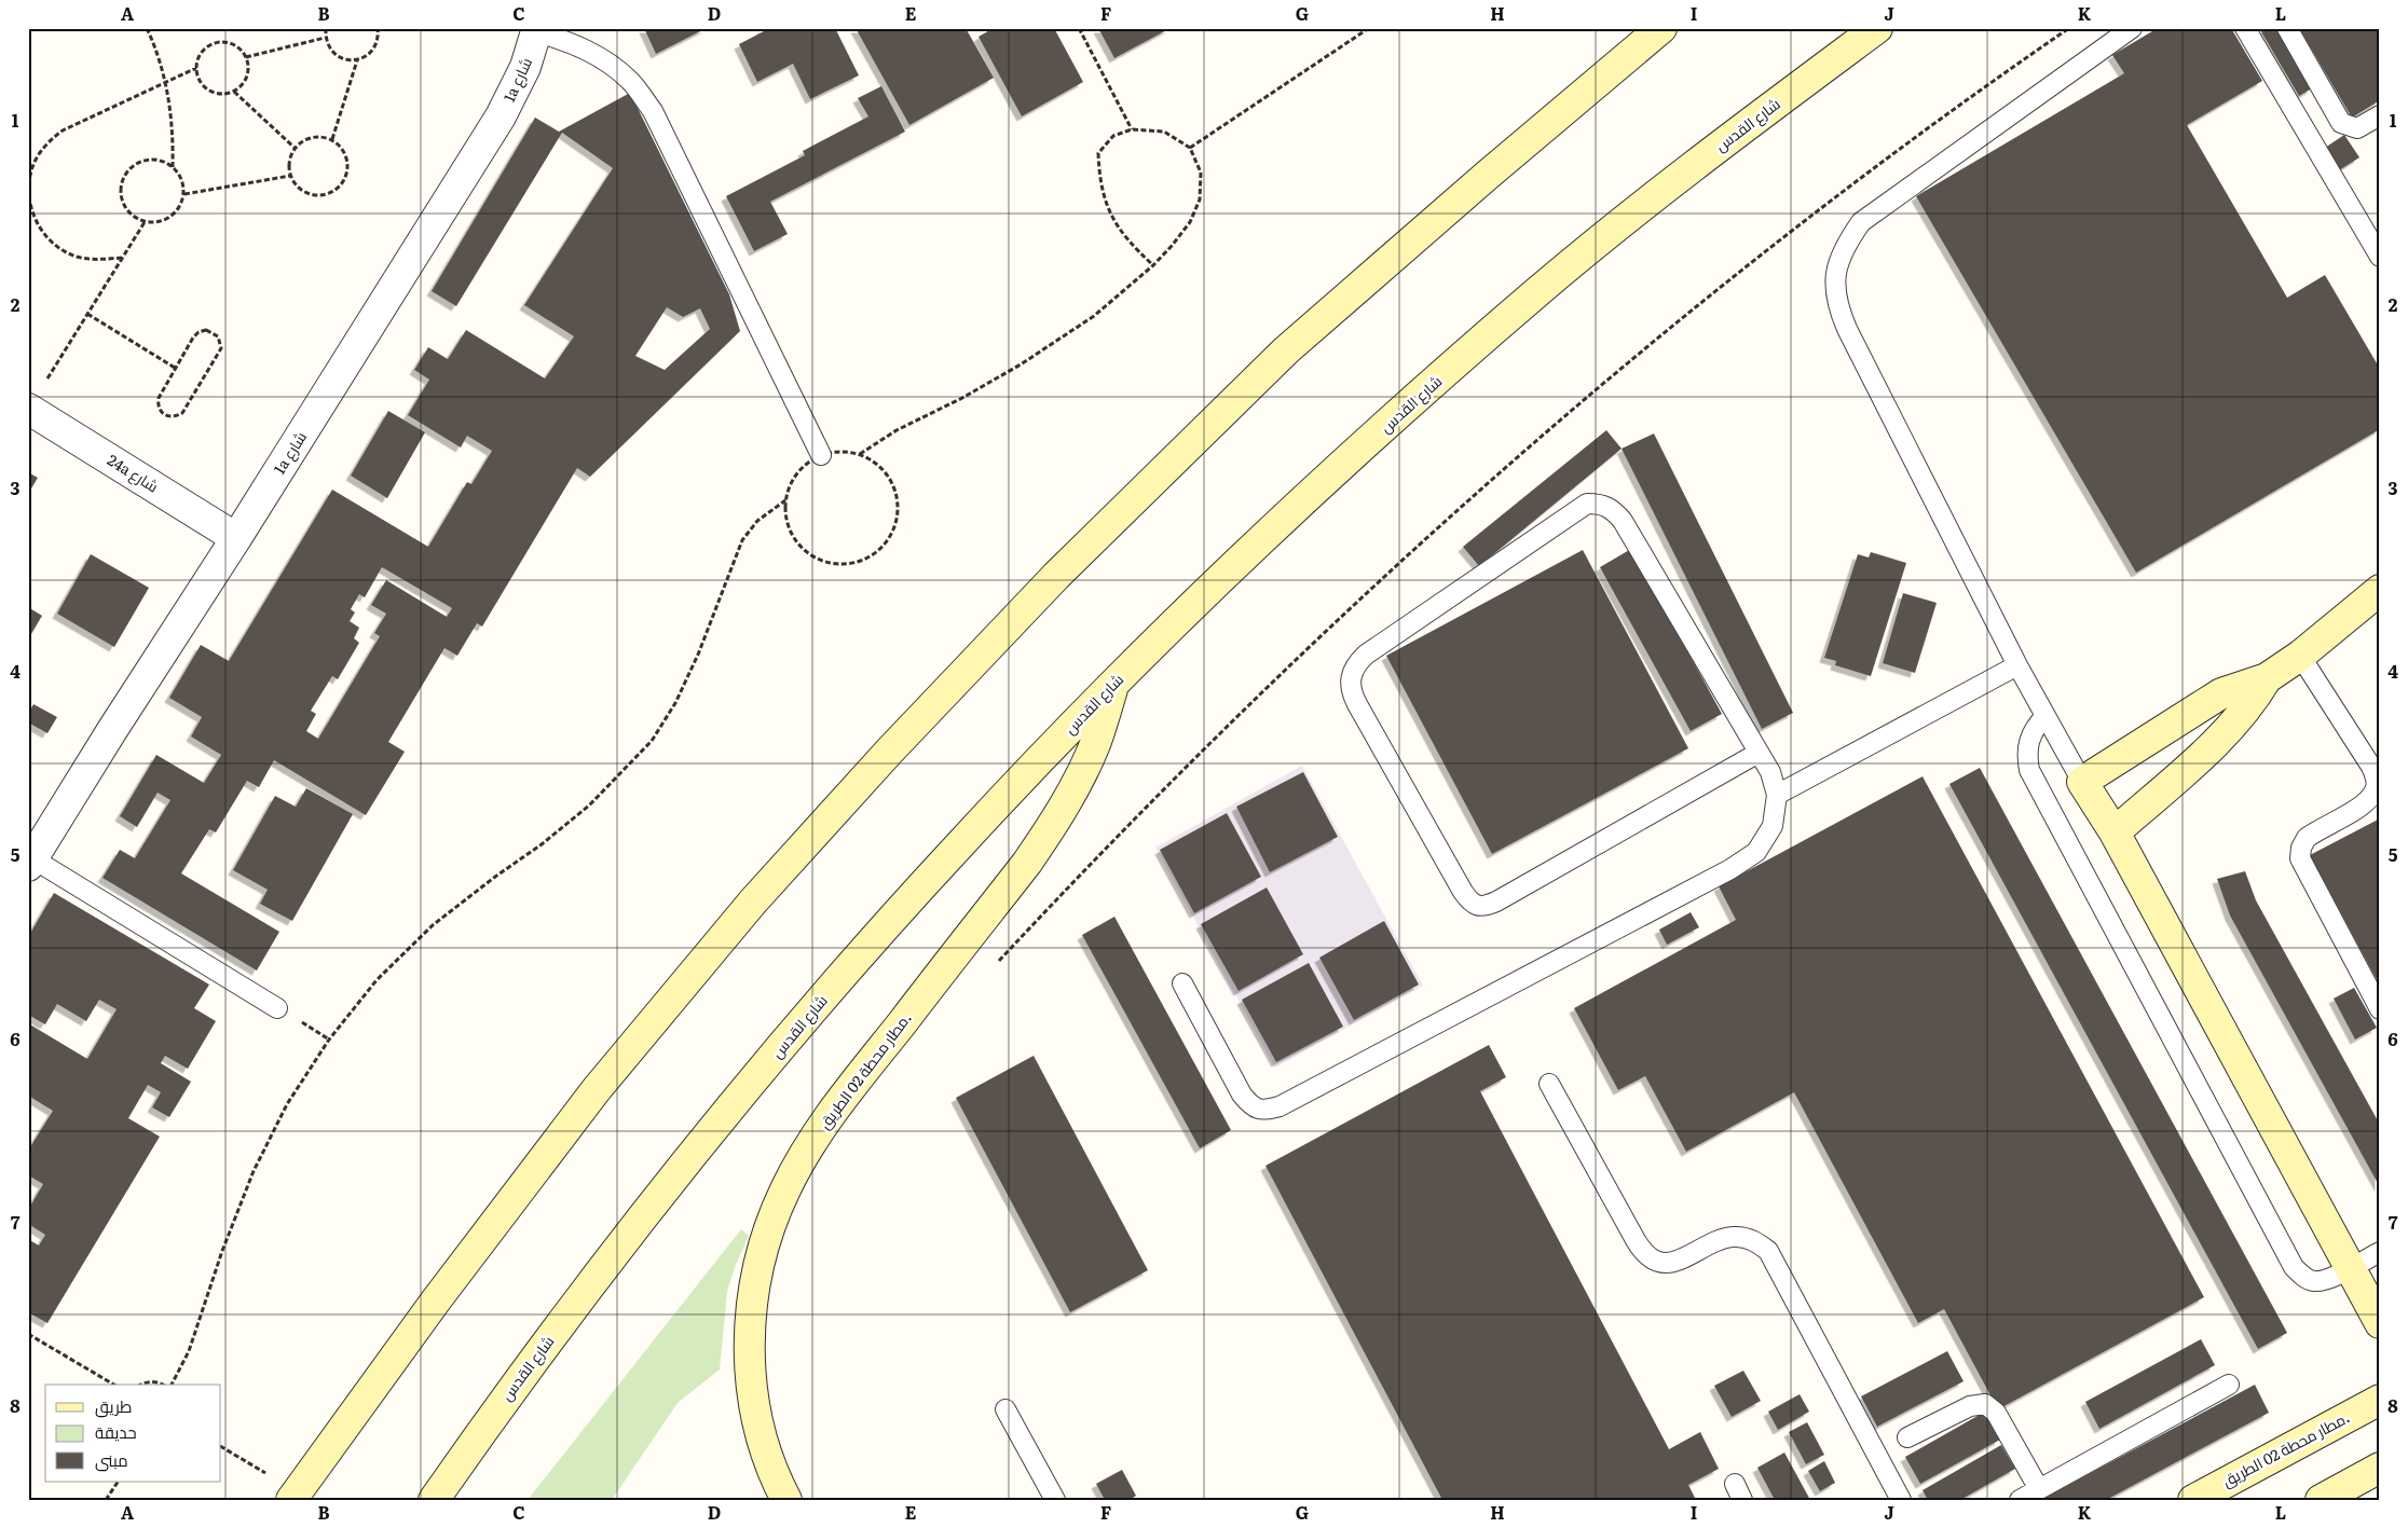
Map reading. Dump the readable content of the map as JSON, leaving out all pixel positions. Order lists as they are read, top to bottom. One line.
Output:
{"streets":{"main road":["شارع القدس","مطار محطة 02 الطريق."],"street":["1a شارع","24a شارع"]},"crossings":[["1a شارع","24a شارع"],["شارع القدس","مطار محطة 02 الطريق."]],"legend":["طريق","حديقة","مبنى"],"grid":{"columns":["A","B","C","D","E","F","G","H","I","J","K","L"],"rows":["1","2","3","4","5","6","7","8"]}}
